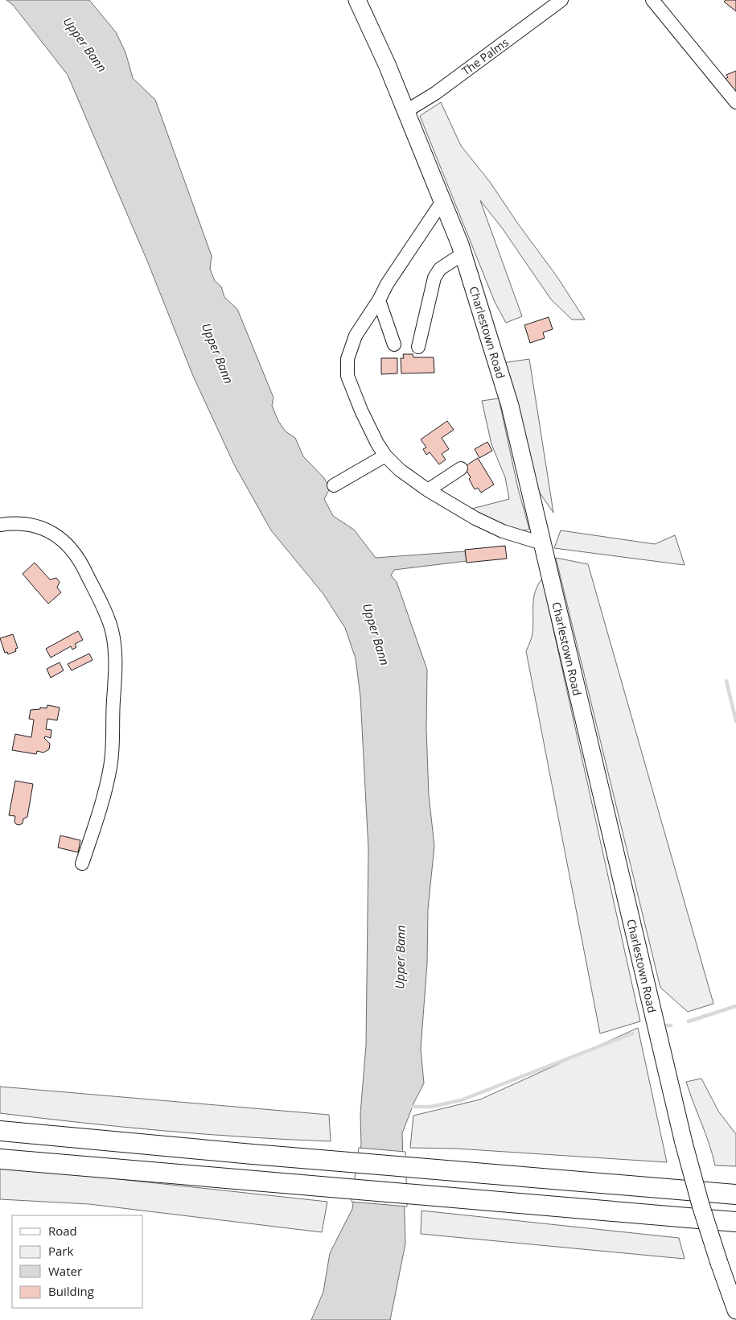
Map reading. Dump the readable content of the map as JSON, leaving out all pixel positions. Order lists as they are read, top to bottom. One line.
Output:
{"streets":{"main road":["Charlestown Road"],"street":["The Palms"]},"crossings":[["The Palms","Charlestown Road"]],"water":["Upper Bann"],"legend":["Road","Park","Water","Building"]}
